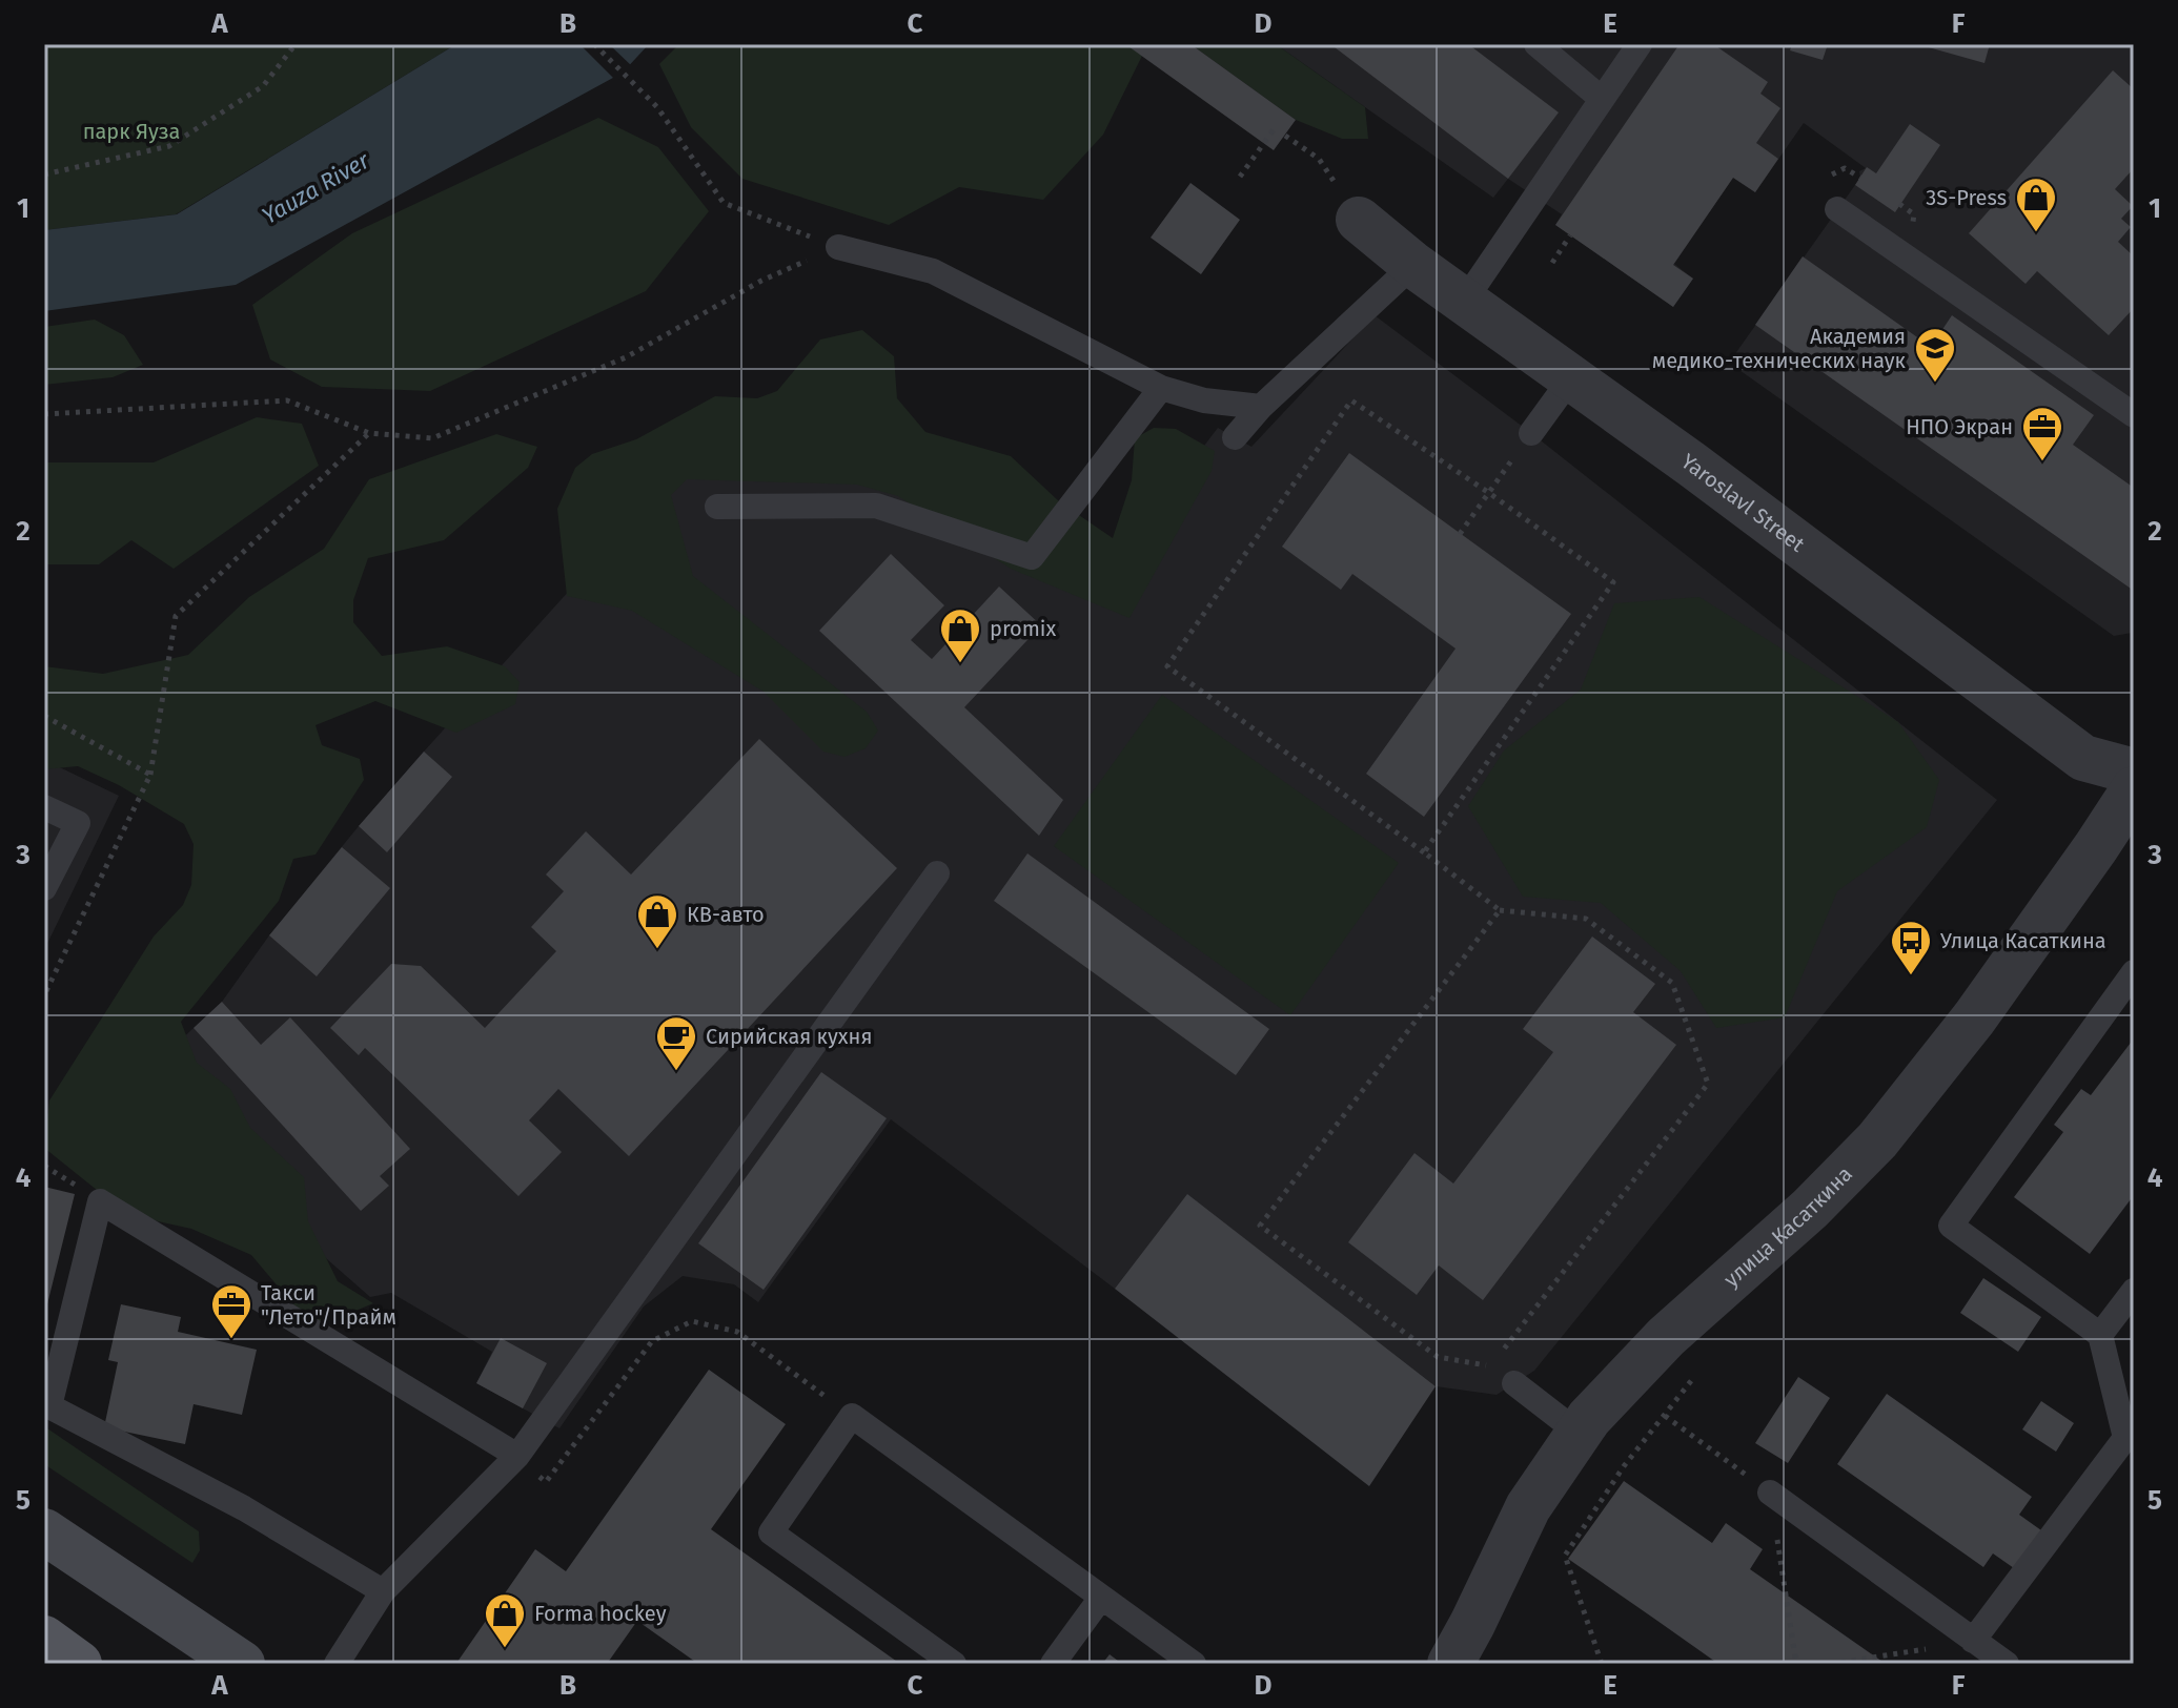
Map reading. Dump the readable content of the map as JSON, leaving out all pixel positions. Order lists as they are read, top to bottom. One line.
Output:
{"streets":{"street":["Yaroslavl Street","улица Касаткина"]},"water":["Yauza River"],"parks":["парк Яуза"],"places":{"shop":["3S-Press","promix","КВ-авто","Forma hockey"],"school or university":["Академия медико-технических наук"],"office":["НПО Экран","Такси \"Лето\"/Прайм"],"bus stop":["Улица Касаткина"],"cafe":["Сирийская кухня"]},"grid":{"columns":["A","B","C","D","E","F"],"rows":["1","2","3","4","5"]}}
